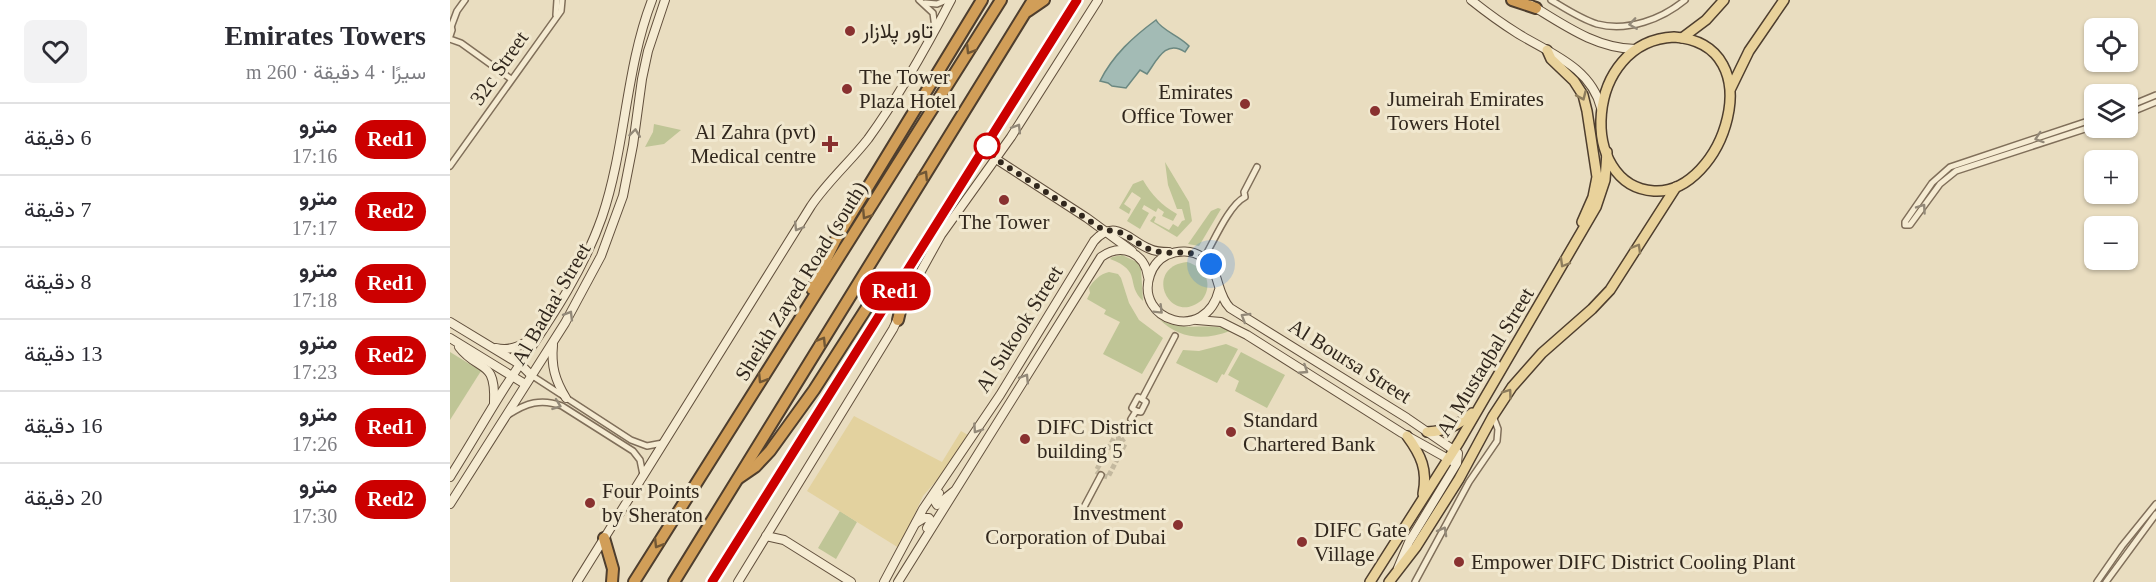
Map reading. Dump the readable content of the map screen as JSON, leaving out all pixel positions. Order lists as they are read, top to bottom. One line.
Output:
{"streets":{"highway":["Sheikh Zayed Road (south)"],"main road":["Al Mustaqbal Street"],"street":["32c Street","Al Badaa' Street","Al Sukook Street","Al Boursa Street"]},"crossings":[["Al Boursa Street","Al Mustaqbal Street"]],"places":{"other":["تاور پلازار","The Tower Plaza Hotel","Emirates Office Tower","Jumeirah Emirates Towers Hotel","The Tower","Standard Chartered Bank","DIFC District building 5","Four Points by Sheraton","Investment Corporation of Dubai","DIFC Gate Village","Empower DIFC District Cooling Plant"],"health":["Al Zahra (pvt) Medical centre"]},"lines":["metro line Red1"],"page":{"on_map":"Red1","heading":["Emirates Towers","سيرًا · 4 دقيقة · 260 m"],"map_buttons":["+","−"],"list":[{"mark":"Red1","name":"مترو","note":"17:16","value":"6 دقيقة"},{"mark":"Red2","name":"مترو","note":"17:17","value":"7 دقيقة"},{"mark":"Red1","name":"مترو","note":"17:18","value":"8 دقيقة"},{"mark":"Red2","name":"مترو","note":"17:23","value":"13 دقيقة"},{"mark":"Red1","name":"مترو","note":"17:26","value":"16 دقيقة"},{"mark":"Red2","name":"مترو","note":"17:30","value":"20 دقيقة"}]}}
